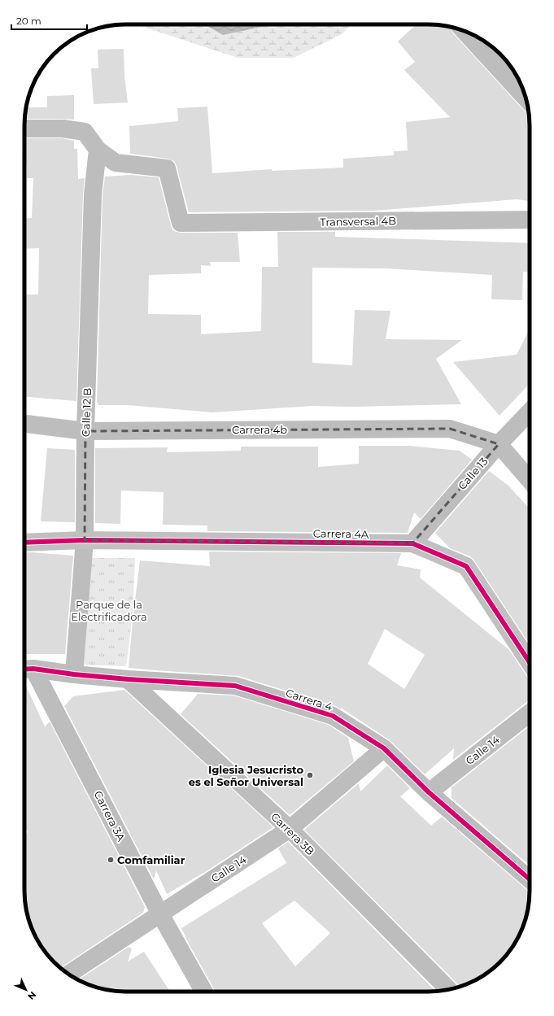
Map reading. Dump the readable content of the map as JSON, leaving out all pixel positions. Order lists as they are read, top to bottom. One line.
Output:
{"streets":{"street":["Transversal 4B","Calle 12 B","Carrera 4b","Calle 13","Carrera 4A","Carrera 4","Calle 14","Carrera 3A","Carrera 3B"]},"crossings":[["Transversal 4B","Calle 12 B"],["Calle 12 B","Carrera 4b"],["Calle 12 B","Carrera 4A"],["Calle 12 B","Carrera 4"],["Carrera 4b","Calle 13"],["Calle 13","Carrera 4A"],["Carrera 4","Calle 14"],["Carrera 4","Carrera 3A"],["Carrera 4","Carrera 3B"],["Calle 14","Carrera 3A"],["Calle 14","Carrera 3B"]],"parks":["Parque de la Electrificadora"],"places":["Iglesia Jesucristo es el Señor Universal","Comfamiliar"],"scale_bar":"20 m","north":"bottom right"}
